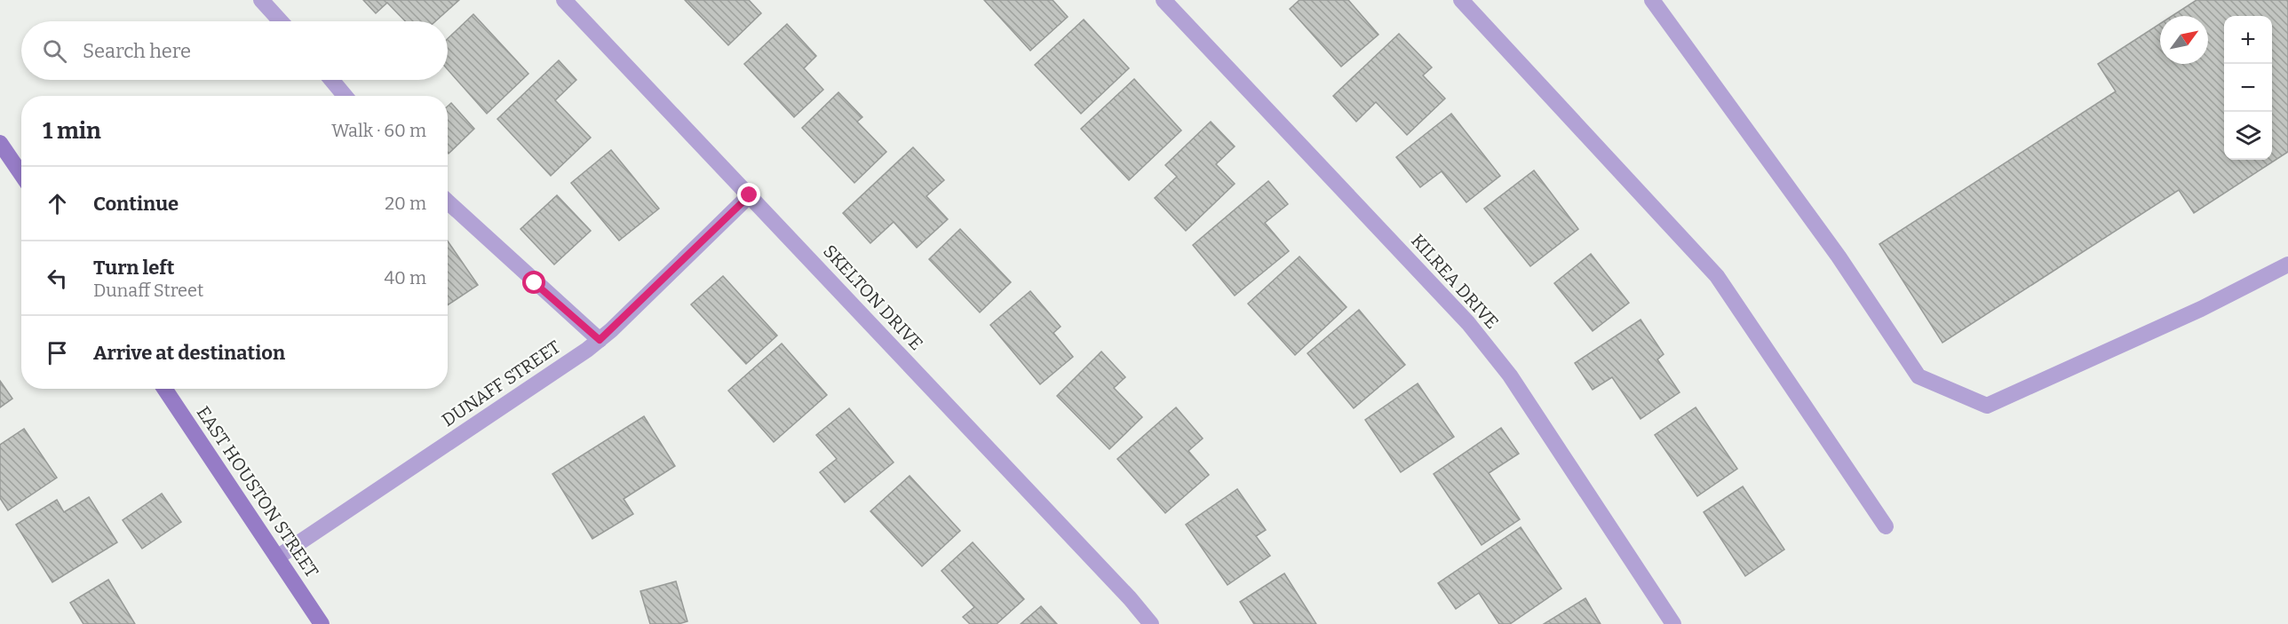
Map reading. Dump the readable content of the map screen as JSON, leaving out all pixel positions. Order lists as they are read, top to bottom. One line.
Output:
{"streets":{"main road":["EAST HOUSTON STREET"],"street":["KILREA DRIVE","SKELTON DRIVE","DUNAFF STREET"]},"crossings":[["SKELTON DRIVE","DUNAFF STREET"],["DUNAFF STREET","EAST HOUSTON STREET"]],"north":"top right","page":{"map_buttons":["+","−"],"search":"Search here","heading":["1 min","Walk · 60 m"],"list":[["Continue","20 m"],["Turn left","Dunaff Street","40 m"],"Arrive at destination"]}}
